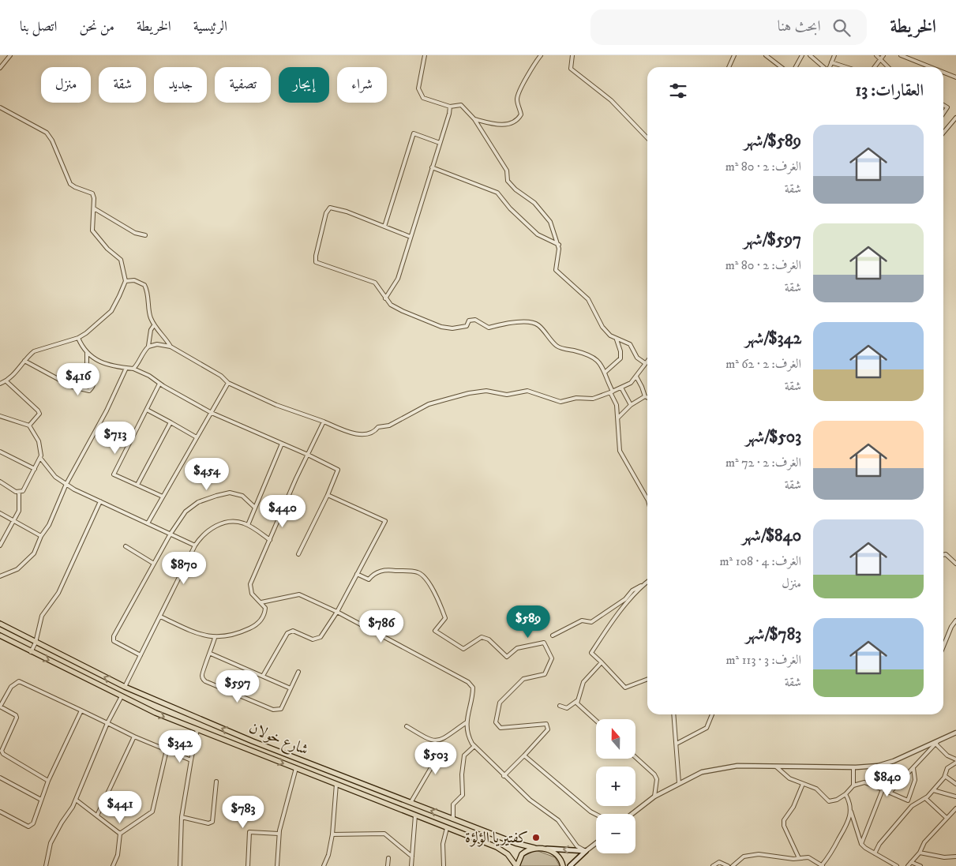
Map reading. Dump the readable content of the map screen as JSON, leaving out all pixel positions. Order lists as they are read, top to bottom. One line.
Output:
{"streets":{"main road":["شارع خولان"]},"places":["كفتيريا الؤلؤة"],"north":"top","page":{"header":"الخريطة","search":"ابحث هنا","nav":["الرئيسية","الخريطة","من نحن","اتصل بنا"],"chip":["شراء","إيجار","تصفية","جديد","شقة","منزل"],"heading":"العقارات: 13","list":[{"name":"$589/شهر","note":"الغرف: 2 · 80 m² · شقة"},{"name":"$597/شهر","note":"الغرف: 2 · 80 m² · شقة"},{"name":"$342/شهر","note":"الغرف: 2 · 62 m² · شقة"},{"name":"$503/شهر","note":"الغرف: 2 · 72 m² · شقة"},{"name":"$840/شهر","note":"الغرف: 4 · 108 m² · منزل"},{"name":"$783/شهر","note":"الغرف: 3 · 113 m² · شقة"}],"price":["$416","$713","$454","$440","$870","$589","$786","$597","$342","$503","$840","$441","$783"],"map_buttons":["+","−"]}}
